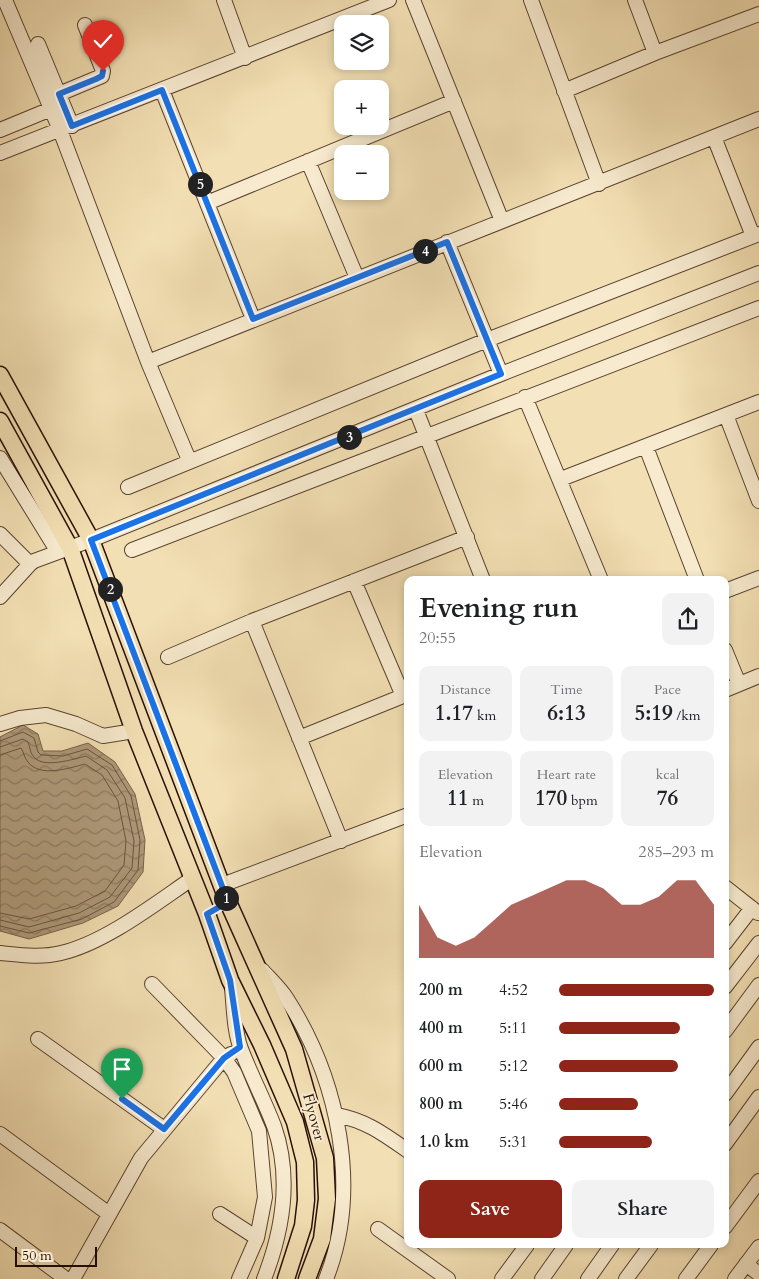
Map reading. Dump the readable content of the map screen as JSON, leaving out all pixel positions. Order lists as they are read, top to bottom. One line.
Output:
{"streets":{"main road":["Flyover"]},"scale_bar":"50 m","page":{"map_buttons":["+","−"],"pins":["5","4","3","2","1"],"heading":["Evening run","20:55"],"stats":[["Distance","1.17 km"],["Time","6:13"],["Pace","5:19 /km"],["Elevation","11 m"],["Heart rate","170 bpm"],["kcal","76"]],"chart":["Elevation","285–293 m"],"list":[{"name":"200 m","note":"4:52"},{"name":"400 m","note":"5:11"},{"name":"600 m","note":"5:12"},{"name":"800 m","note":"5:46"},{"name":"1.0 km","note":"5:31"}],"buttons":["Save","Share"],"scale":"50 m"}}
